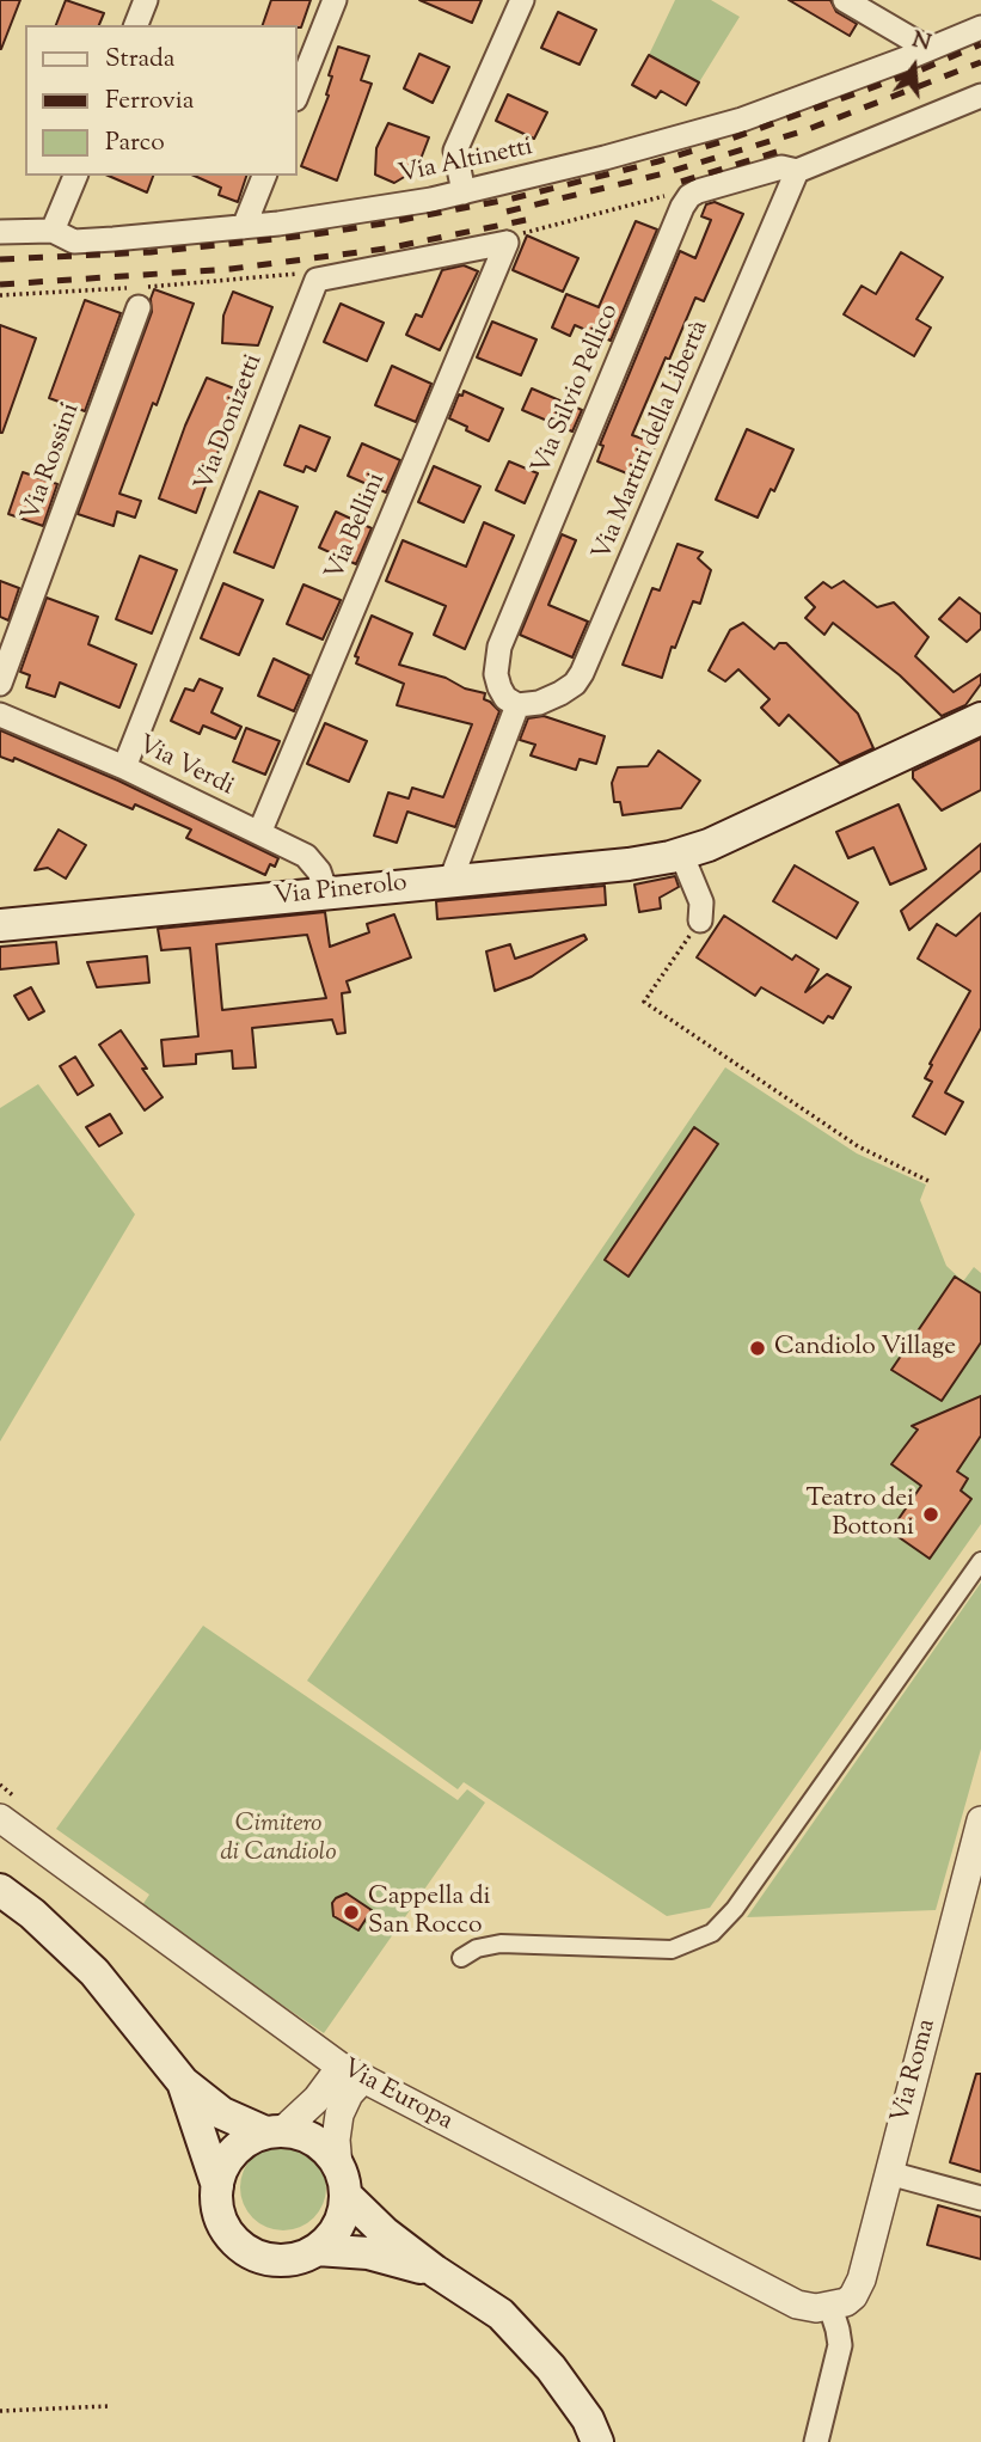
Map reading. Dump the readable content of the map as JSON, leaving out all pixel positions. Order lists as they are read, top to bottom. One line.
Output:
{"streets":{"main road":["Via Pinerolo"],"street":["Via Altinetti","Via Silvio Pellico","Via Donizetti","Via Martiri della Libertà","Via Rossini","Via Bellini","Via Verdi","Via Roma","Via Europa"]},"crossings":[["Via Silvio Pellico","Via Martiri della Libertà"],["Via Donizetti","Via Verdi"],["Via Bellini","Via Verdi"],["Via Verdi","Via Pinerolo"],["Via Roma","Via Europa"]],"parks":["Cimitero di Candiolo"],"places":["Candiolo Village","Teatro dei Bottoni","Cappella di San Rocco"],"legend":["Strada","Ferrovia","Parco"],"north":"top"}
